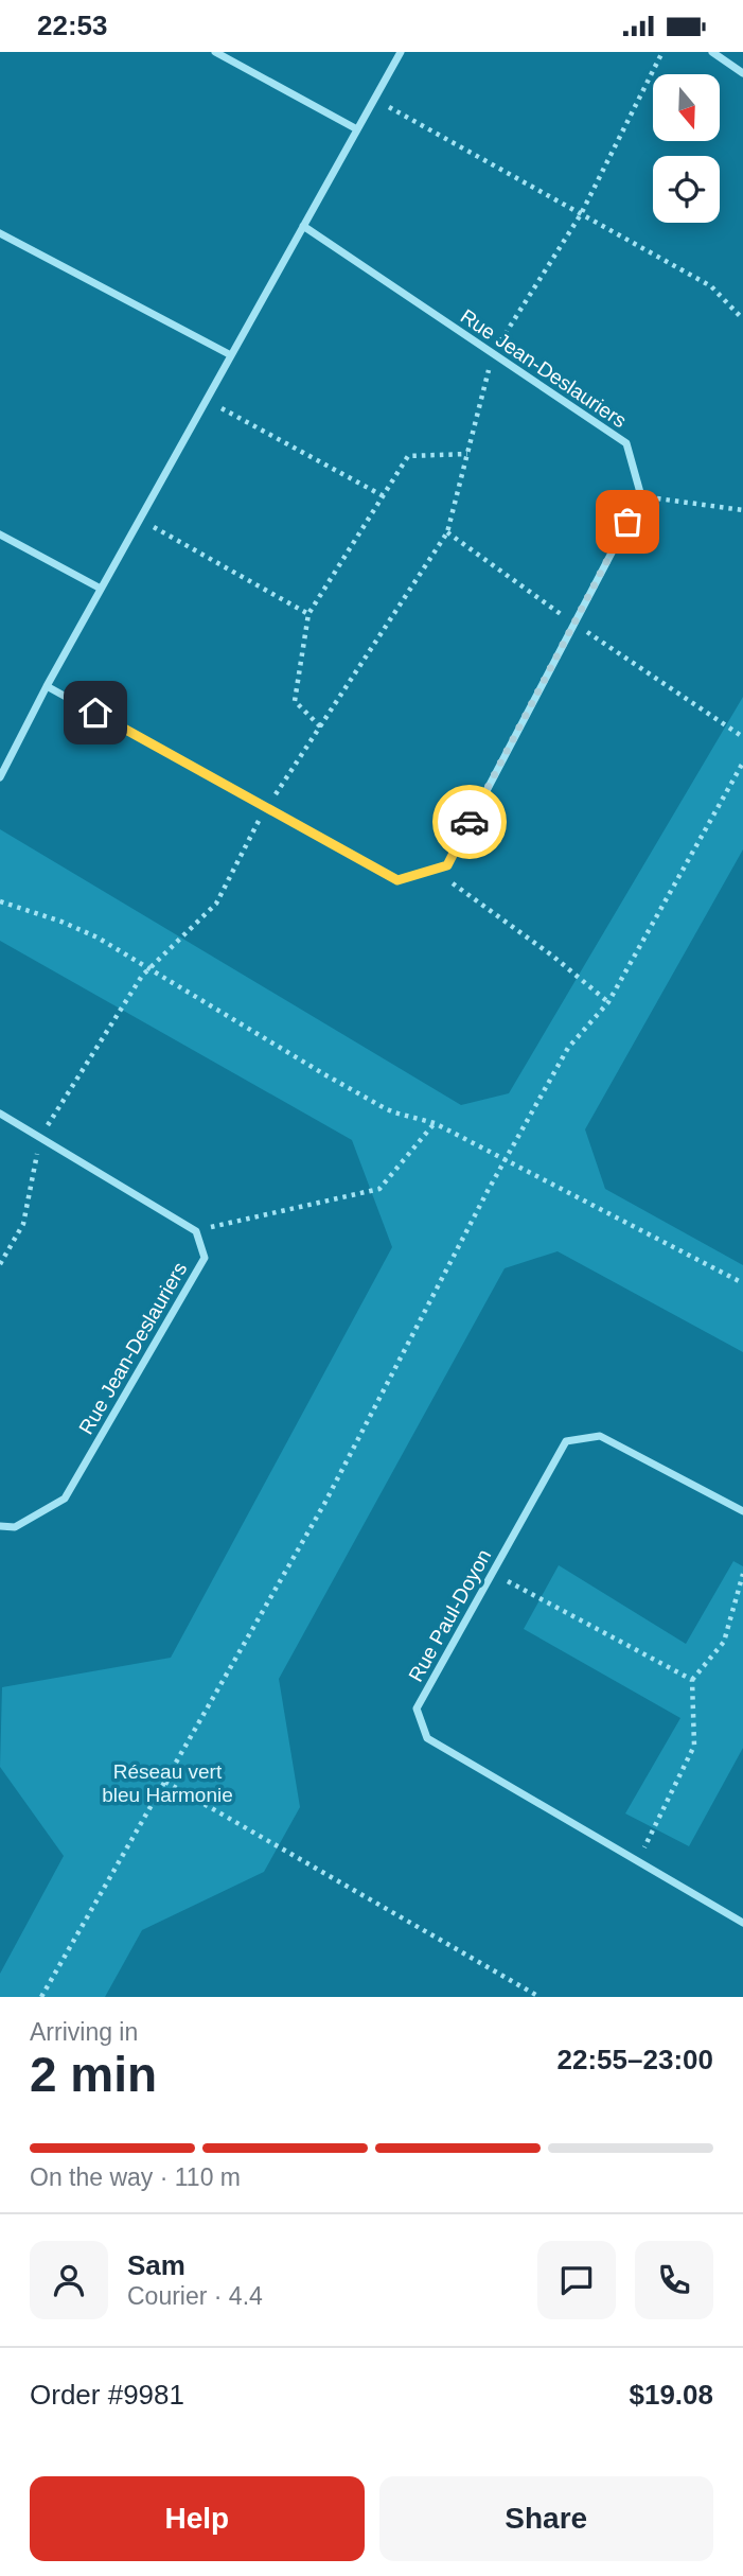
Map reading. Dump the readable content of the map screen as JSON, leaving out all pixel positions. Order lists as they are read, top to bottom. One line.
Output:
{"streets":{"street":["Rue Jean-Deslauriers","Rue Paul-Doyon"]},"parks":["Réseau vert bleu Harmonie"],"north":"bottom","page":{"status":"22:53","heading":["2 min","Arriving in","22:55–23:00"],"panel":["Sam","Courier · 4.4","Order #9981","$19.08"],"bar":"On the way · 110 m","buttons":["Help","Share"]}}
